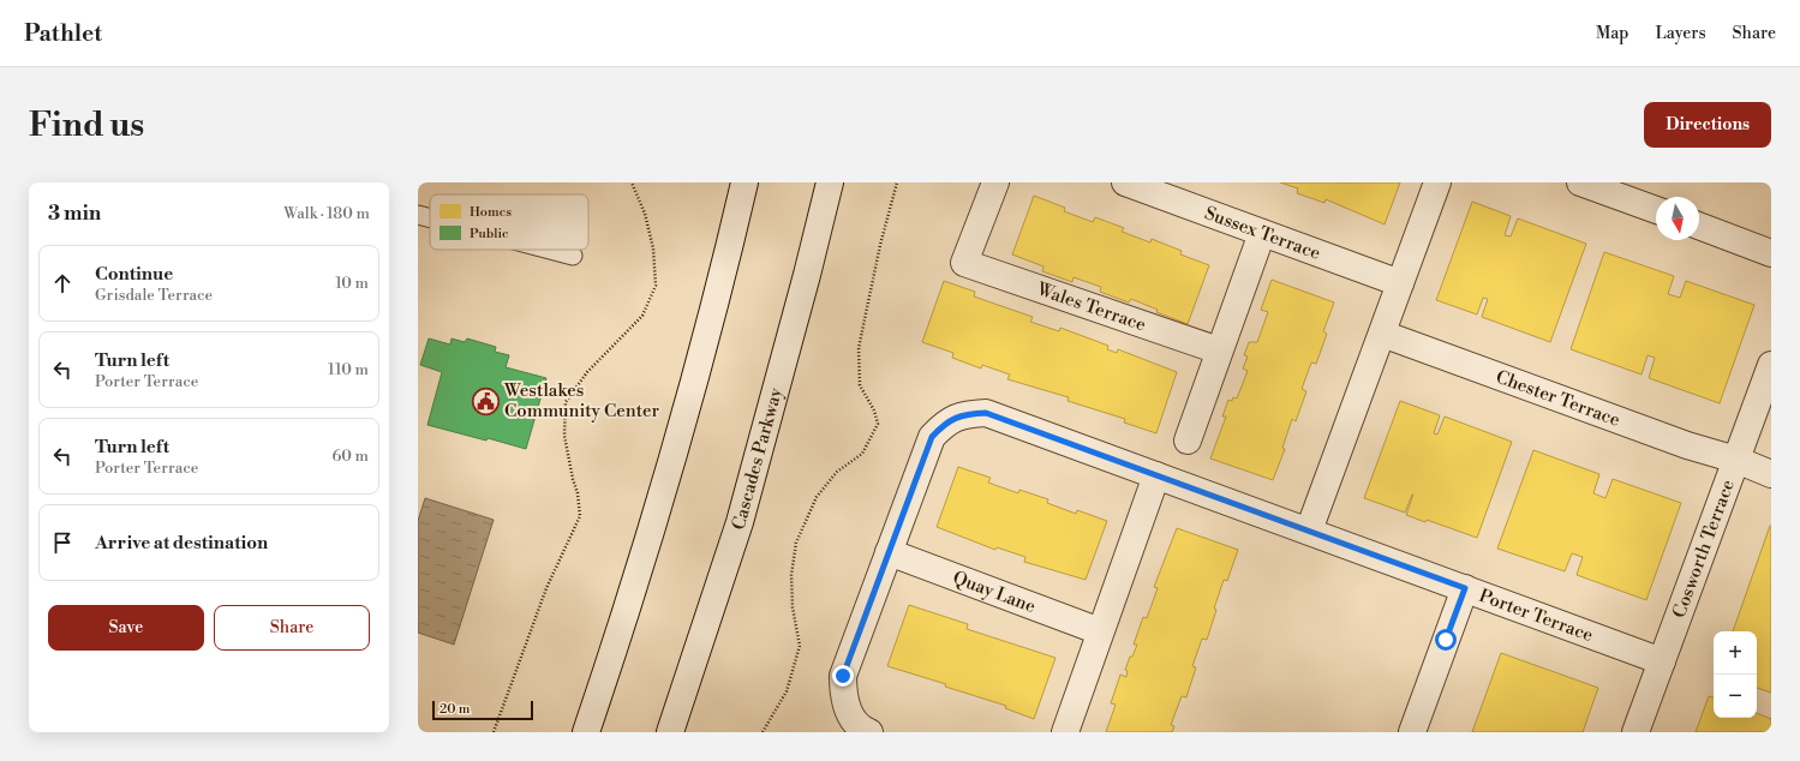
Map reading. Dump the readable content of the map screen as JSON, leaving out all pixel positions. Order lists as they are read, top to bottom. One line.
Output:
{"streets":{"street":["Sussex Terrace","Wales Terrace","Chester Terrace","Cascades Parkway","Cosworth Terrace","Quay Lane","Porter Terrace"]},"crossings":[["Chester Terrace","Cosworth Terrace"],["Cosworth Terrace","Porter Terrace"],["Quay Lane","Porter Terrace"]],"places":{"public building":["Westlakes Community Center"]},"legend":["Homes","Public"],"scale_bar":"20 m","north":"bottom","page":{"header":"Pathlet","nav":["Map","Layers","Share"],"buttons":["Directions",["Save","Share"]],"title":"Find us","heading":["3 min","Walk · 180 m"],"list":[["Continue","Grisdale Terrace","10 m"],["Turn left","Porter Terrace","110 m"],["Turn left","Porter Terrace","60 m"],"Arrive at destination"],"map_buttons":["+","−"],"scale":"20 m"}}
